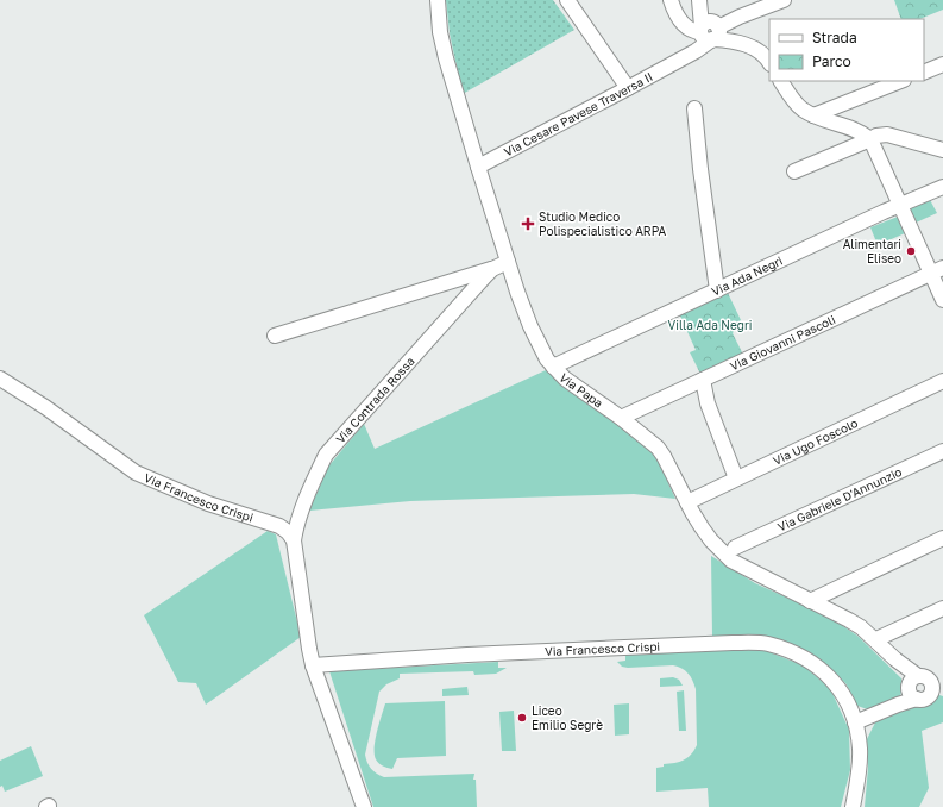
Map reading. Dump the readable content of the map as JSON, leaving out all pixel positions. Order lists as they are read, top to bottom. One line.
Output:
{"streets":{"street":["Via Cesare Pavese Traversa II","Via Ada Negri","Via Giovanni Pascoli","Via Papa","Via Contrada Rossa","Via Ugo Foscolo","Via Francesco Crispi","Via Gabriele D'Annunzio"]},"crossings":[["Via Cesare Pavese Traversa II","Via Papa"],["Via Ada Negri","Via Papa"],["Via Giovanni Pascoli","Via Papa"],["Via Papa","Via Contrada Rossa"],["Via Papa","Via Ugo Foscolo"],["Via Contrada Rossa","Via Francesco Crispi"]],"parks":["Villa Ada Negri"],"places":{"health":["Studio Medico Polispecialistico ARPA"],"other":["Alimentari Eliseo","Liceo Emilio Segrè"]},"legend":["Strada","Parco"]}
